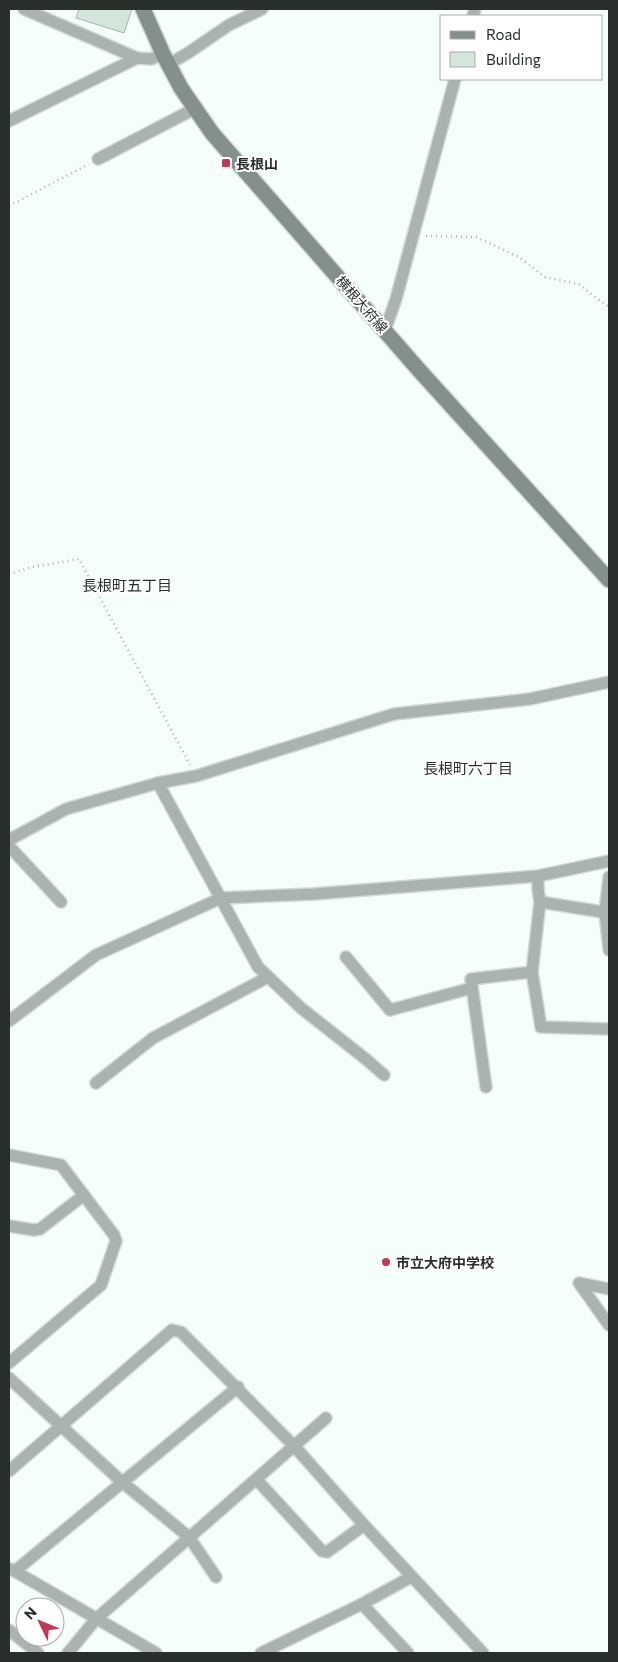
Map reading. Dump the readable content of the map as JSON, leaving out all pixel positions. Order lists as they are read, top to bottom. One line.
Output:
{"streets":{"main road":["横根大府線"]},"districts":["長根町五丁目","長根町六丁目"],"places":{"transit":["長根山"],"other":["市立大府中学校"]},"legend":["Road","Building"],"north":"top left"}
